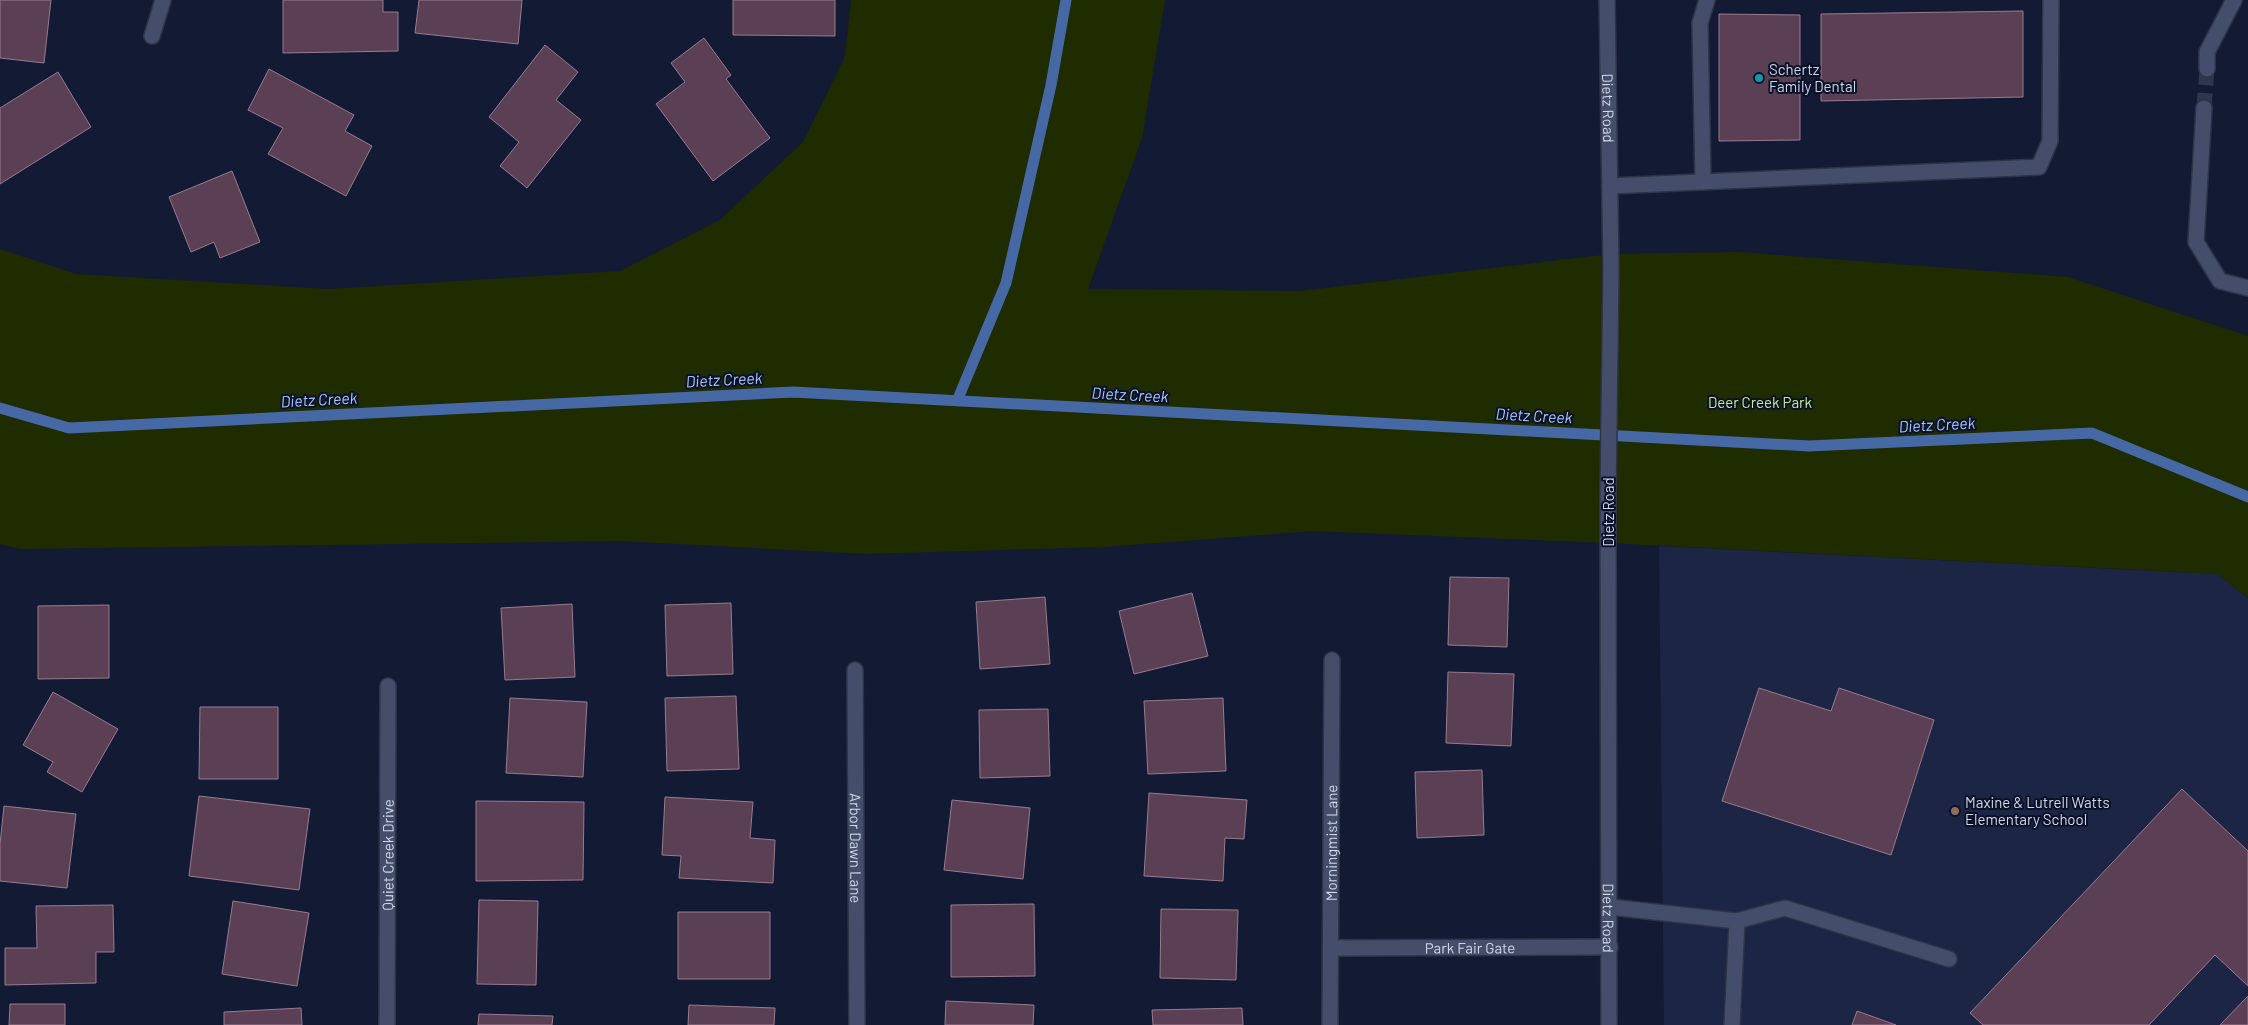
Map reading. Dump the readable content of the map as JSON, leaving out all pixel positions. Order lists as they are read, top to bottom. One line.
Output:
{"streets":{"street":["Dietz Road","Morningmist Lane","Arbor Dawn Lane","Quiet Creek Drive","Park Fair Gate"]},"crossings":[["Dietz Road","Park Fair Gate"],["Morningmist Lane","Park Fair Gate"]],"water":["Dietz Creek"],"parks":["Deer Creek Park"],"places":["Schertz Family Dental","Maxine & Lutrell Watts Elementary School"]}
